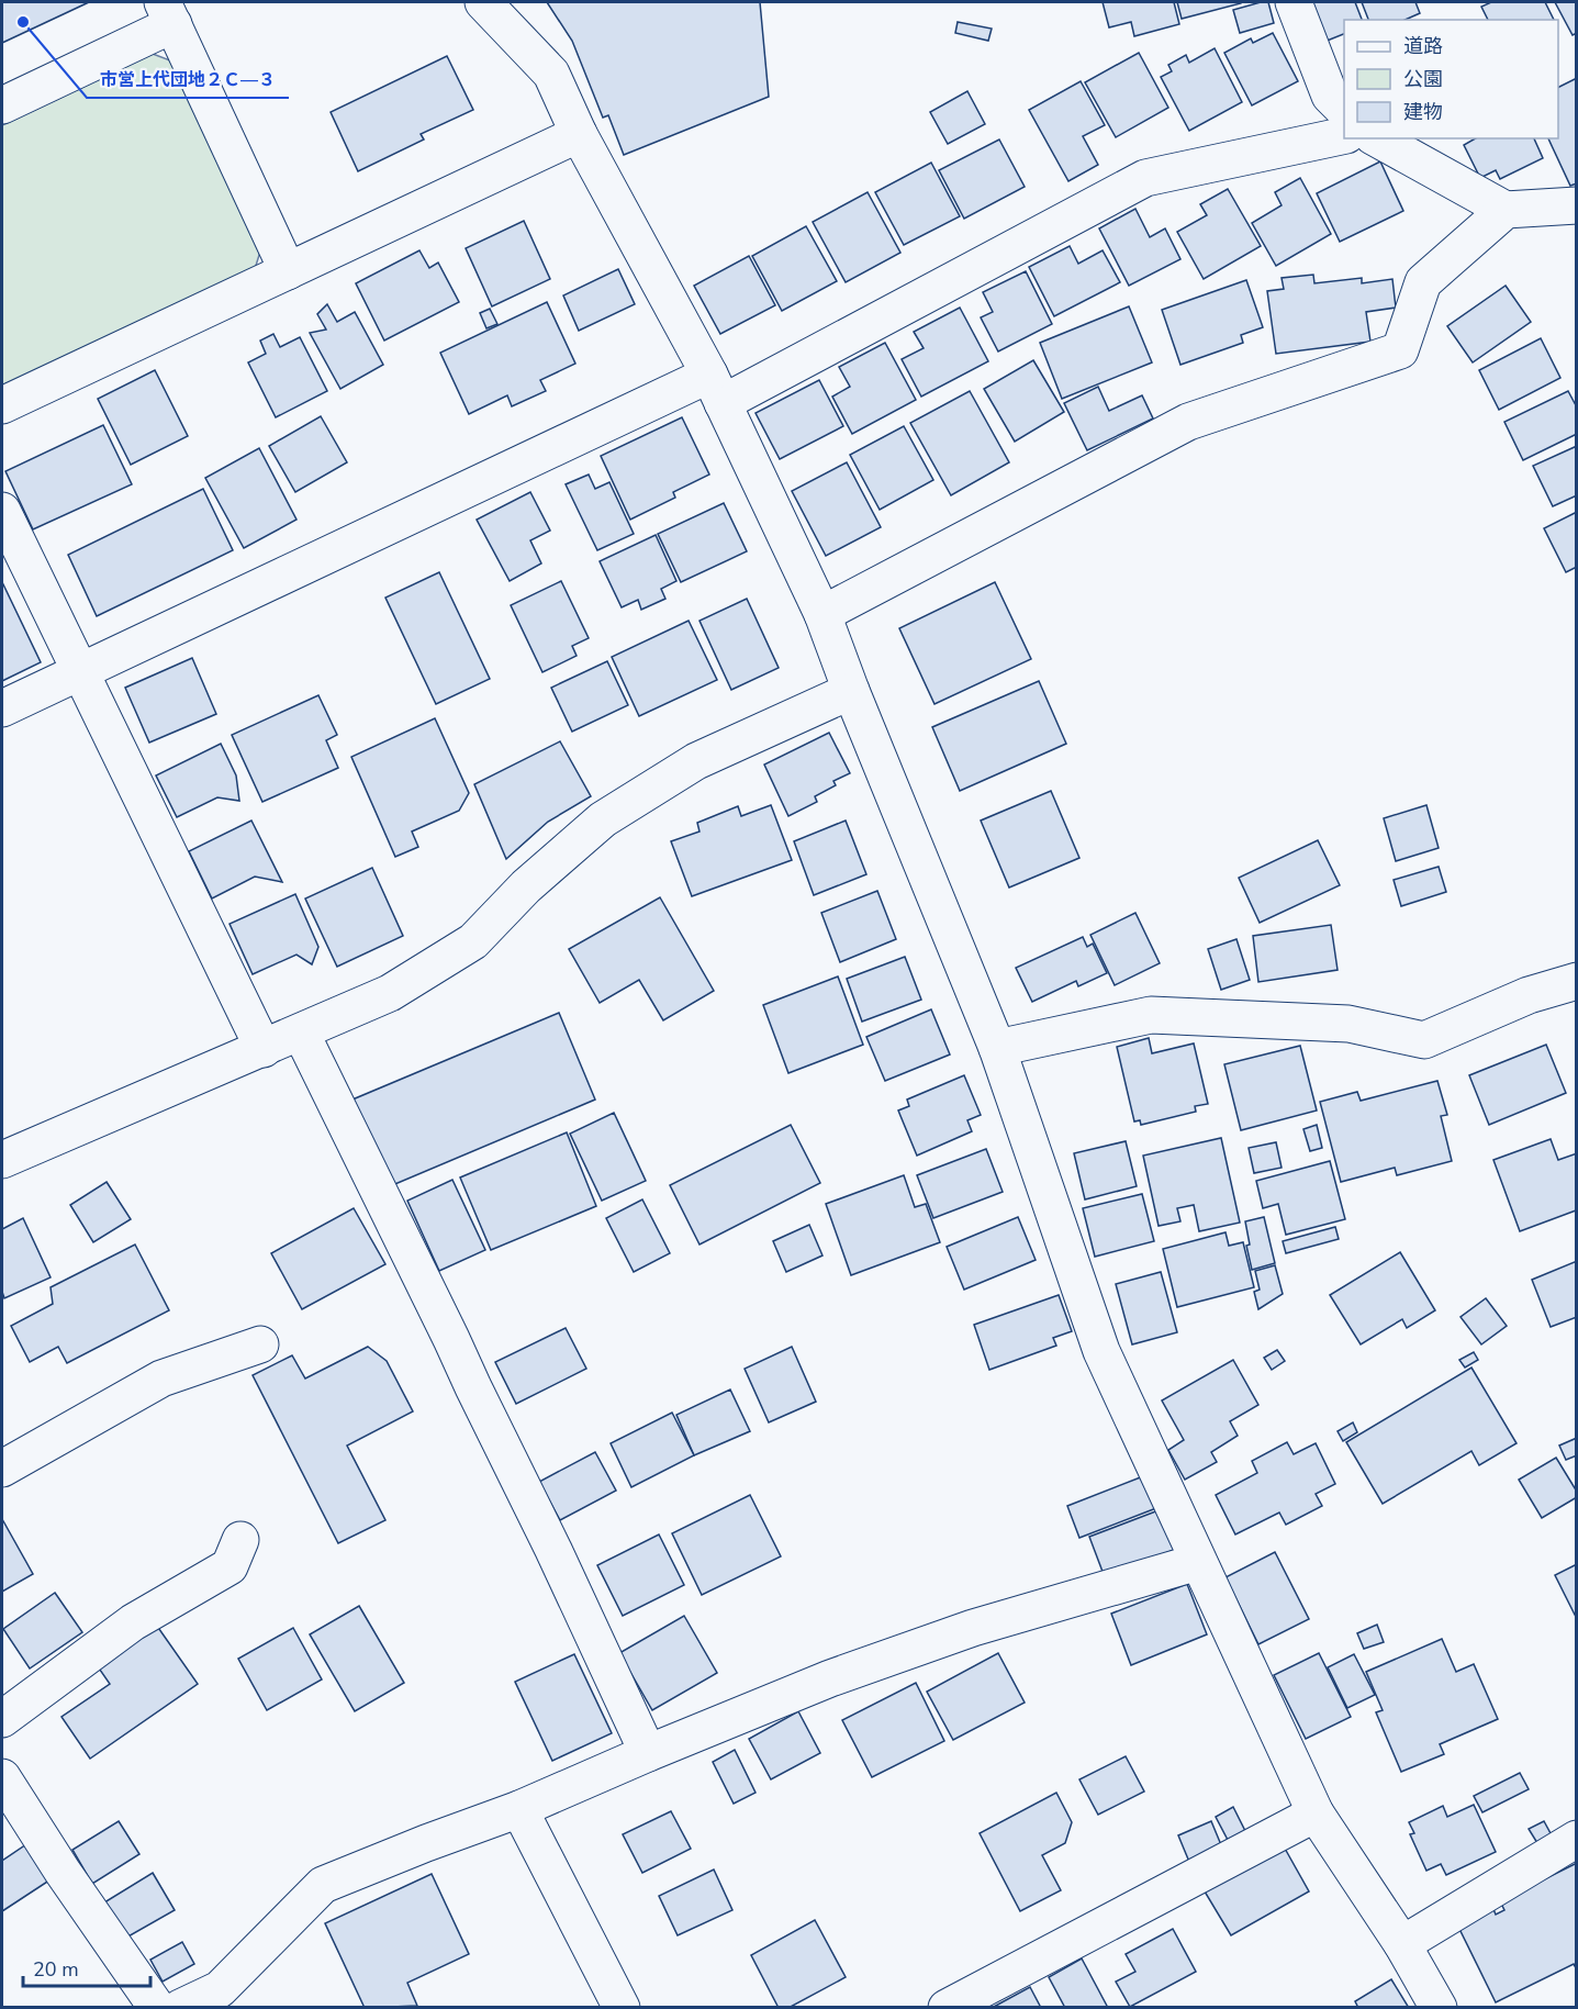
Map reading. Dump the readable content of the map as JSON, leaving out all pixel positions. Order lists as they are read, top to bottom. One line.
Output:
{"places":["市営上代団地２Ｃ―３"],"legend":["道路","公園","建物"],"scale_bar":"20 m"}
